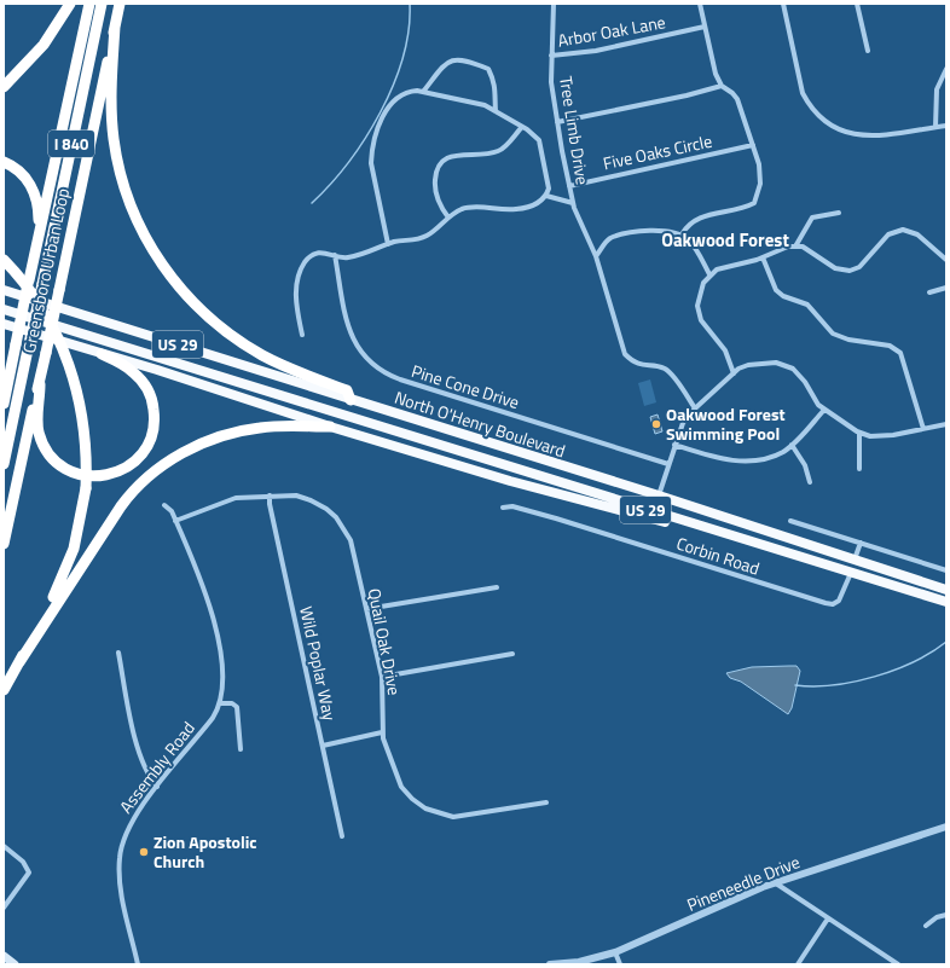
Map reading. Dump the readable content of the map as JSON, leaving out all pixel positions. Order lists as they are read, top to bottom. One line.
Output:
{"streets":{"highway":["I 840","Greensboro Urban Loop","US 29","North O'Henry Boulevard"],"street":["Arbor Oak Lane","Tree Limb Drive","Five Oaks Circle","Pine Cone Drive","Corbin Road","Quail Oak Drive","Wild Poplar Way","Assembly Road","Pineneedle Drive"]},"crossings":[["Arbor Oak Lane","Tree Limb Drive"],["Tree Limb Drive","Five Oaks Circle"],["North O'Henry Boulevard","Corbin Road"],["Quail Oak Drive","Wild Poplar Way"],["Quail Oak Drive","Assembly Road"]],"districts":["Oakwood Forest"],"places":["Oakwood Forest Swimming Pool","Zion Apostolic Church"]}
